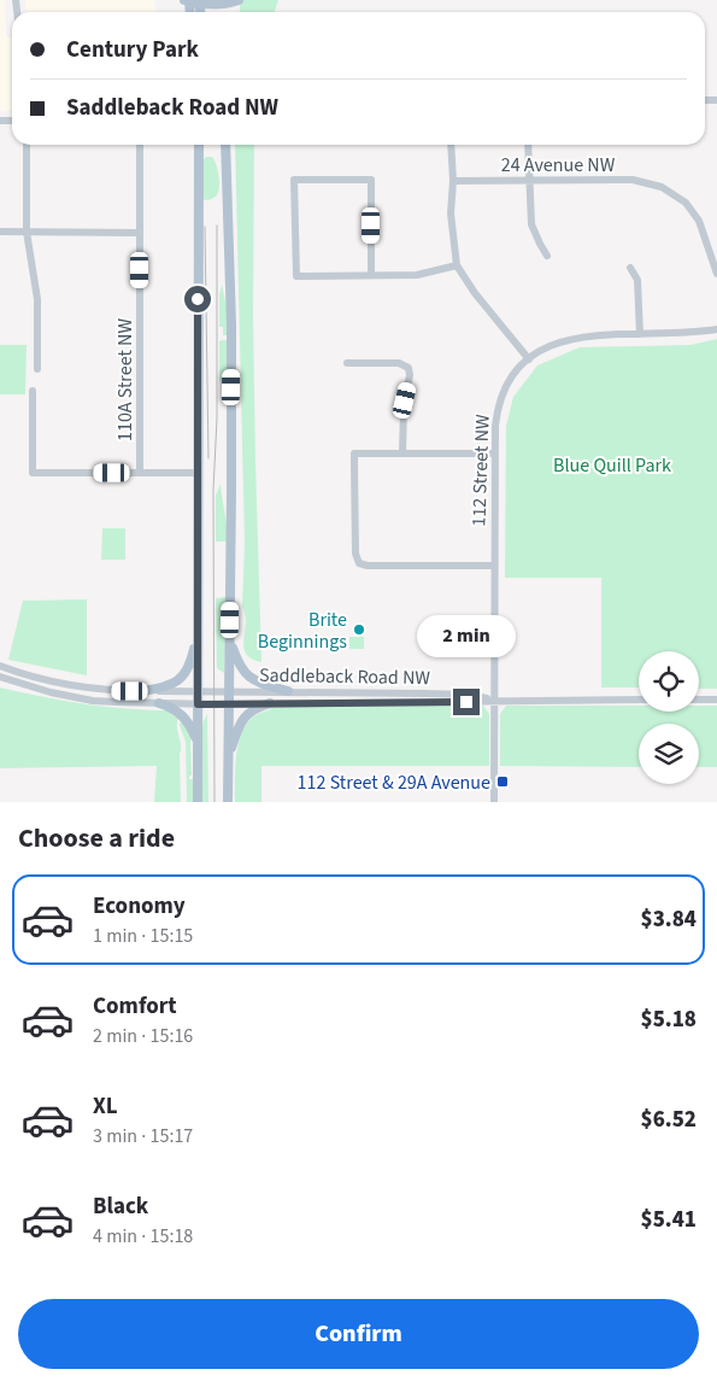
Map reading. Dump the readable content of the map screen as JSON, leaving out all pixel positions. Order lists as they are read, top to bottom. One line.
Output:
{"streets":{"street":["24 Avenue NW","110A Street NW","112 Street NW","Saddleback Road NW"]},"crossings":[["112 Street NW","Saddleback Road NW"]],"parks":["Blue Quill Park"],"places":{"other":["Brite Beginnings"],"transit":["112 Street & 29A Avenue"]},"page":{"banner":["Century Park","Saddleback Road NW"],"bubble":"2 min","heading":"Choose a ride","list":[{"name":"Economy","note":"1 min · 15:15","value":"$3.84"},{"name":"Comfort","note":"2 min · 15:16","value":"$5.18"},{"name":"XL","note":"3 min · 15:17","value":"$6.52"},{"name":"Black","note":"4 min · 15:18","value":"$5.41"}],"buttons":"Confirm"}}
